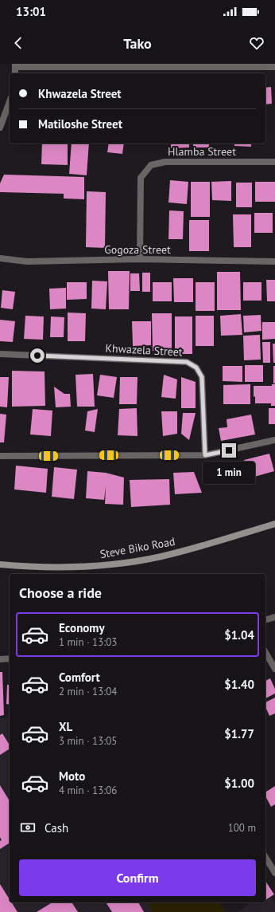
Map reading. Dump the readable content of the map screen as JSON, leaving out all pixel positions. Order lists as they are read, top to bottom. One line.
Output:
{"streets":{"street":["Hlamba Street","Gogoza Street","Khwazela Street","Steve Biko Road"]},"crossings":[["Hlamba Street","Gogoza Street"]],"page":{"status":"13:01","header":"Tako","banner":["Khwazela Street","Matiloshe Street"],"bubble":"1 min","heading":"Choose a ride","list":[{"name":"Economy","note":"1 min · 13:03","value":"$1.04"},{"name":"Comfort","note":"2 min · 13:04","value":"$1.40"},{"name":"XL","note":"3 min · 13:05","value":"$1.77"},{"name":"Moto","note":"4 min · 13:06","value":"$1.00"}],"pay":["Cash","100 m"],"buttons":"Confirm"}}
